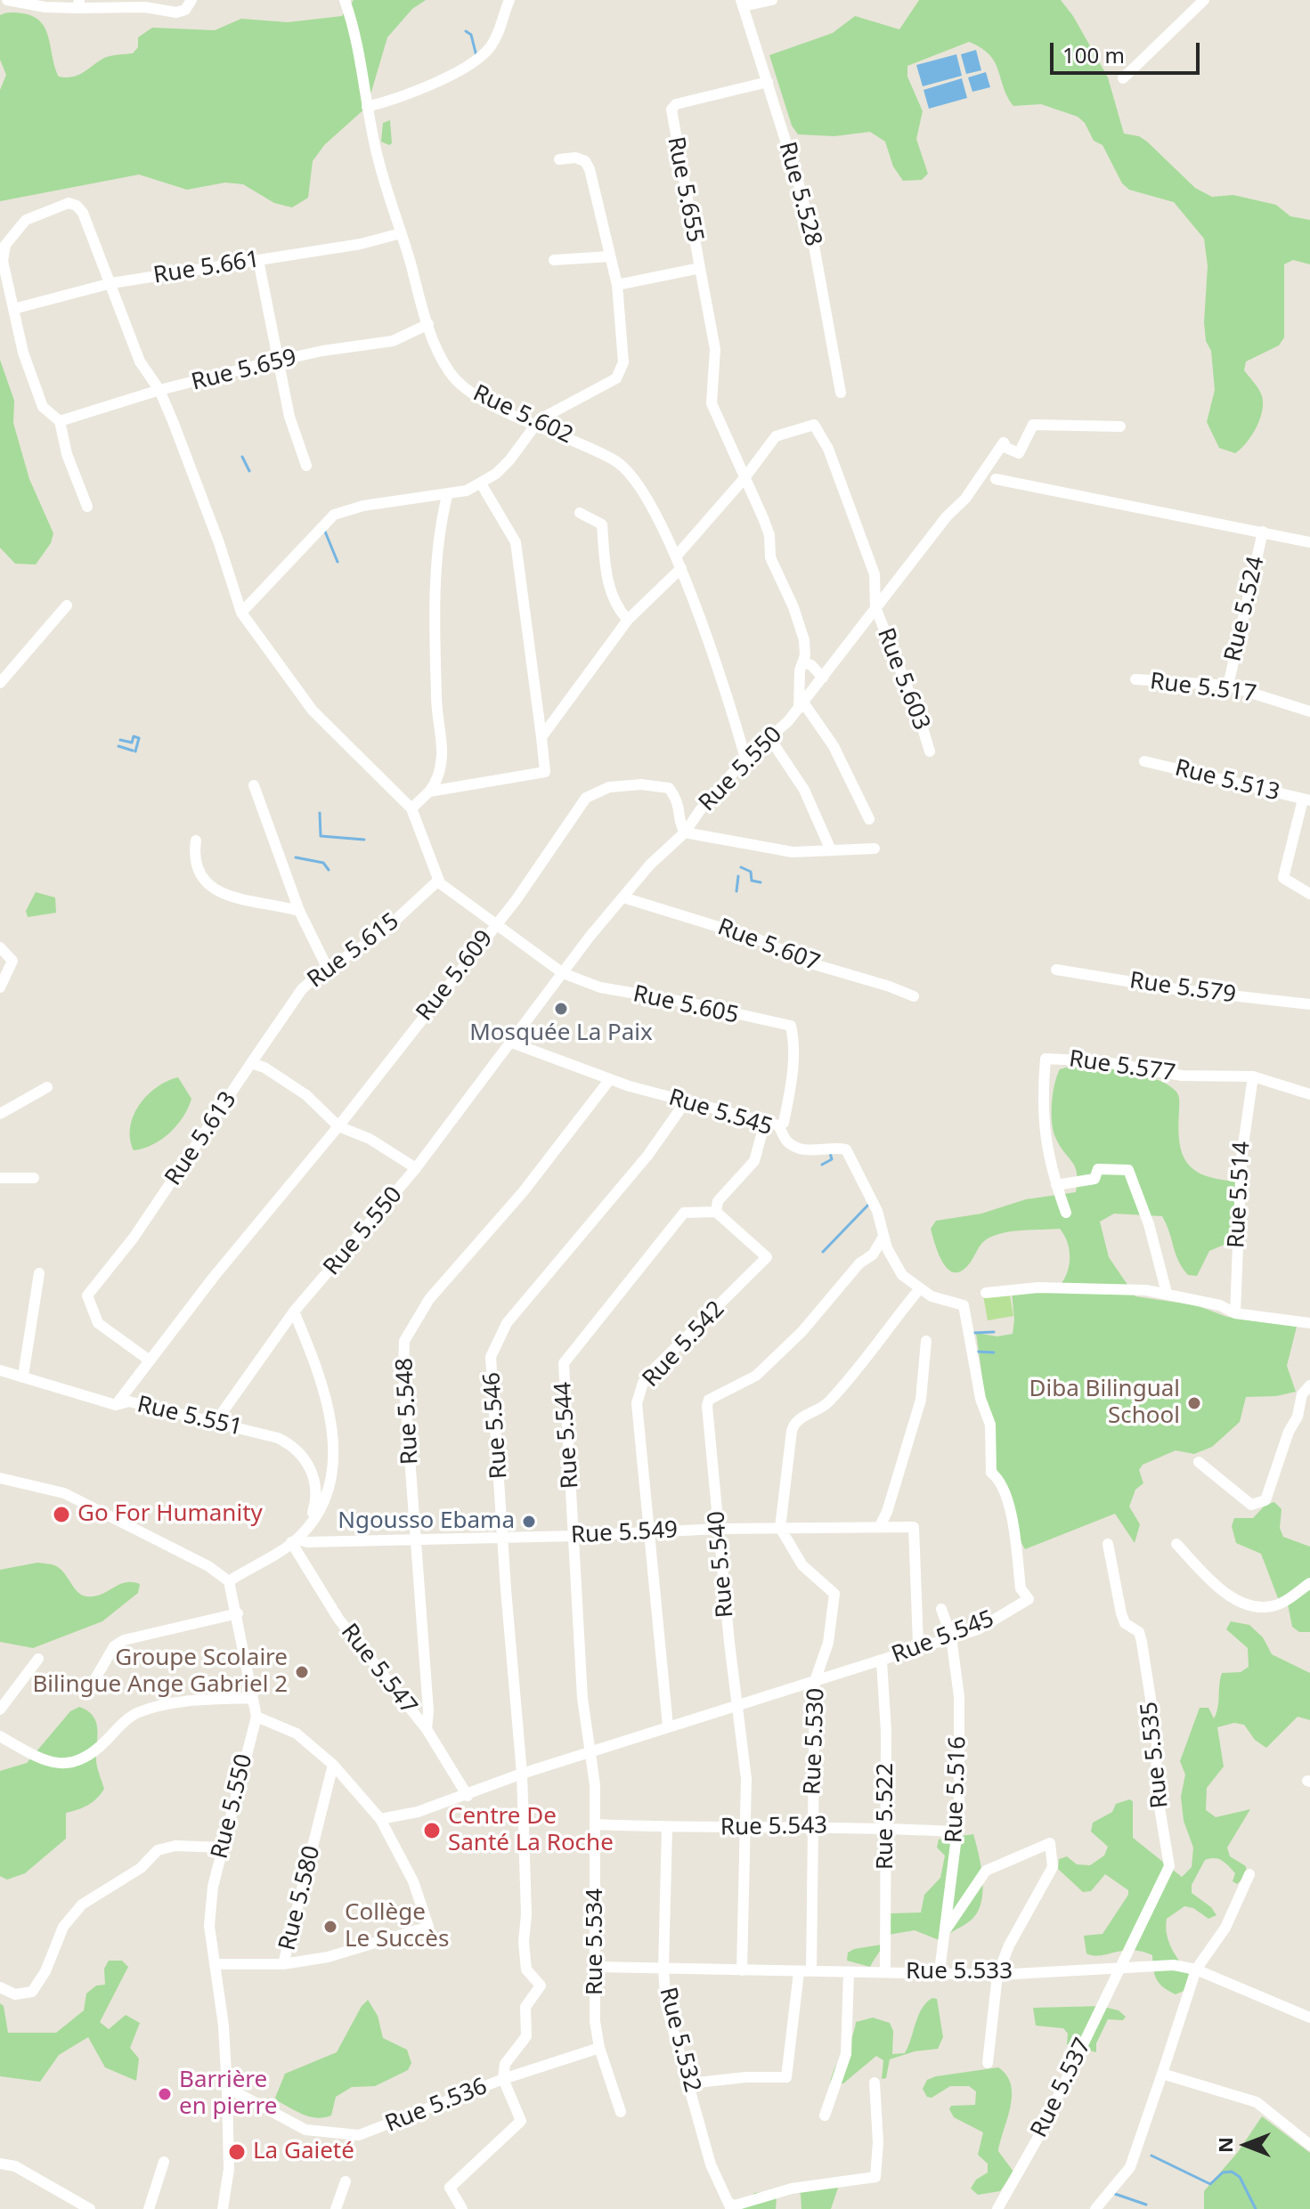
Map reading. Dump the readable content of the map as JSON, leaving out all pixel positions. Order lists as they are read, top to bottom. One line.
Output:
{"streets":{"street":["Rue 5.655","Rue 5.528","Rue 5.661","Rue 5.659","Rue 5.602","Rue 5.524","Rue 5.603","Rue 5.517","Rue 5.550","Rue 5.513","Rue 5.607","Rue 5.615","Rue 5.609","Rue 5.579","Rue 5.605","Rue 5.577","Rue 5.545","Rue 5.613","Rue 5.514","Rue 5.542","Rue 5.548","Rue 5.551","Rue 5.546","Rue 5.544","Rue 5.549","Rue 5.540","Rue 5.547","Rue 5.530","Rue 5.535","Rue 5.516","Rue 5.522","Rue 5.543","Rue 5.580","Rue 5.534","Rue 5.533","Rue 5.532","Rue 5.537","Rue 5.536"]},"crossings":[["Rue 5.655","Rue 5.528"],["Rue 5.661","Rue 5.602"],["Rue 5.659","Rue 5.602"],["Rue 5.602","Rue 5.550"],["Rue 5.524","Rue 5.517"],["Rue 5.603","Rue 5.550"],["Rue 5.550","Rue 5.607"],["Rue 5.550","Rue 5.609"],["Rue 5.550","Rue 5.605"],["Rue 5.550","Rue 5.545"],["Rue 5.550","Rue 5.551"],["Rue 5.550","Rue 5.580"],["Rue 5.550","Rue 5.536"],["Rue 5.615","Rue 5.605"],["Rue 5.615","Rue 5.613"],["Rue 5.609","Rue 5.605"],["Rue 5.609","Rue 5.613"],["Rue 5.609","Rue 5.551"],["Rue 5.605","Rue 5.545"],["Rue 5.577","Rue 5.514"],["Rue 5.545","Rue 5.542"],["Rue 5.545","Rue 5.548"],["Rue 5.545","Rue 5.546"],["Rue 5.545","Rue 5.544"],["Rue 5.545","Rue 5.549"],["Rue 5.545","Rue 5.540"],["Rue 5.545","Rue 5.547"],["Rue 5.545","Rue 5.530"],["Rue 5.545","Rue 5.516"],["Rue 5.545","Rue 5.522"],["Rue 5.545","Rue 5.534"],["Rue 5.545","Rue 5.536"],["Rue 5.542","Rue 5.544"],["Rue 5.542","Rue 5.549"],["Rue 5.548","Rue 5.549"],["Rue 5.548","Rue 5.547"],["Rue 5.546","Rue 5.549"],["Rue 5.546","Rue 5.536"],["Rue 5.544","Rue 5.549"],["Rue 5.544","Rue 5.534"],["Rue 5.549","Rue 5.540"],["Rue 5.549","Rue 5.547"],["Rue 5.549","Rue 5.530"],["Rue 5.540","Rue 5.543"],["Rue 5.540","Rue 5.533"],["Rue 5.530","Rue 5.543"],["Rue 5.530","Rue 5.533"],["Rue 5.535","Rue 5.533"],["Rue 5.535","Rue 5.537"],["Rue 5.516","Rue 5.533"],["Rue 5.522","Rue 5.543"],["Rue 5.522","Rue 5.533"],["Rue 5.543","Rue 5.534"],["Rue 5.543","Rue 5.532"],["Rue 5.534","Rue 5.533"],["Rue 5.533","Rue 5.532"],["Rue 5.533","Rue 5.537"]],"places":["Mosquée La Paix","Diba Bilingual School","Go For Humanity","Ngousso Ebama","Groupe Scolaire Bilingue Ange Gabriel 2","Centre De Santé La Roche","Collège Le Succès","Barrière en pierre","La Gaieté"],"scale_bar":"100 m","north":"left"}
